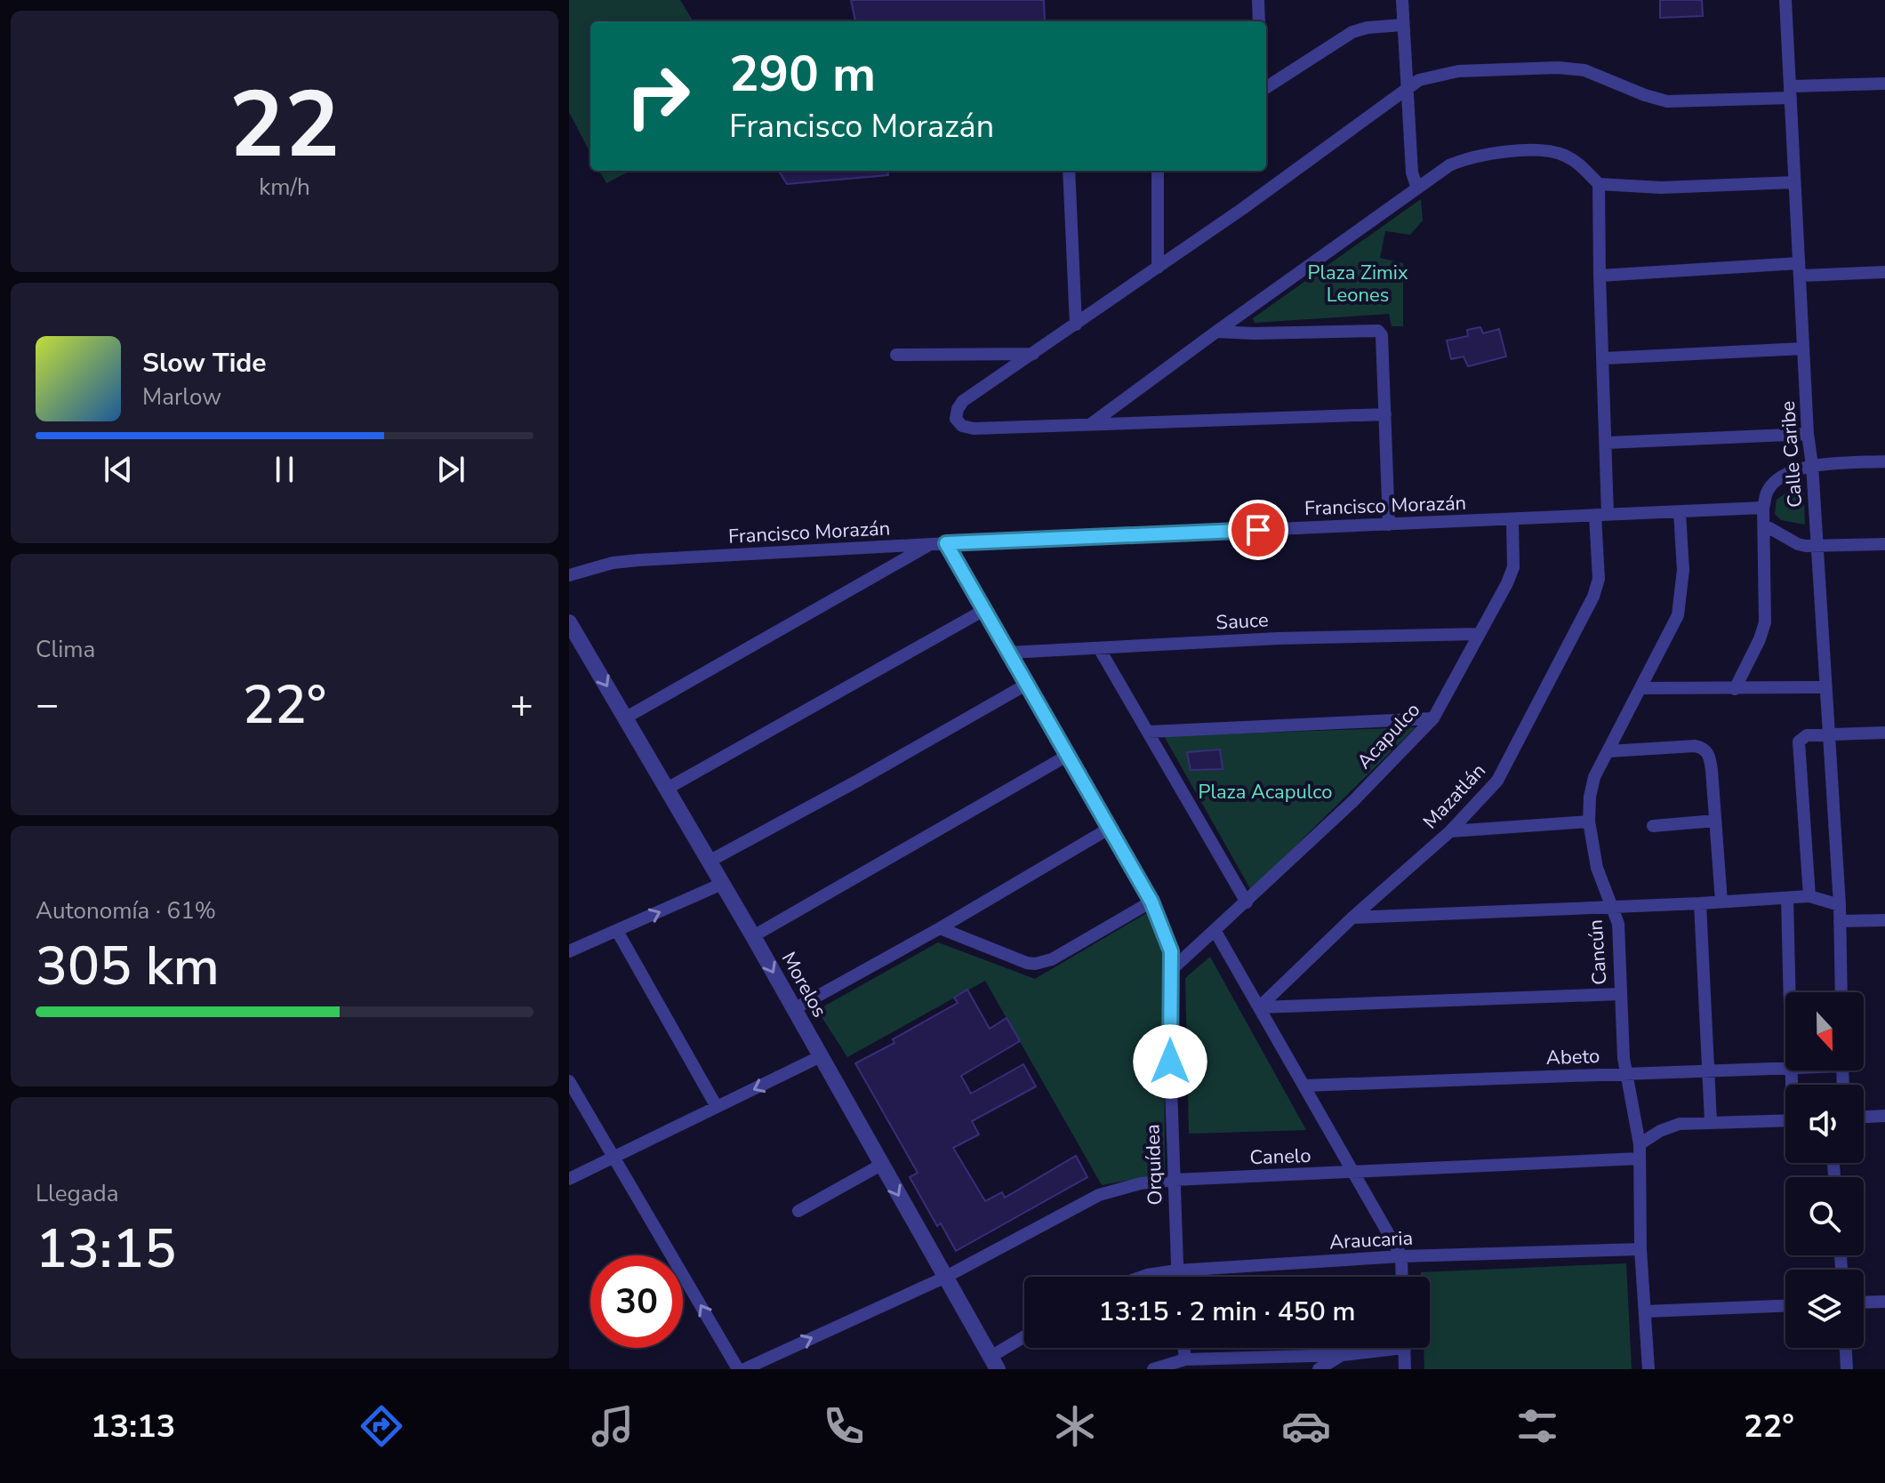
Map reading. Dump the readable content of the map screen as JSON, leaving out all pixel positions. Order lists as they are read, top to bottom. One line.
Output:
{"streets":{"street":["Calle Caribe","Francisco Morazán","Sauce","Acapulco","Mazatlán","Cancún","Morelos","Abeto","Canelo","Orquídea","Araucaria"]},"crossings":[["Francisco Morazán","Acapulco"],["Francisco Morazán","Mazatlán"],["Francisco Morazán","Cancún"],["Francisco Morazán","Orquídea"],["Sauce","Acapulco"],["Sauce","Orquídea"],["Acapulco","Orquídea"],["Cancún","Abeto"],["Cancún","Canelo"],["Cancún","Araucaria"],["Morelos","Canelo"],["Canelo","Orquídea"],["Orquídea","Araucaria"]],"one_way":["Morelos"],"parks":["Plaza Zimix Leones","Plaza Acapulco"],"north":"bottom","page":{"tile":[["22","km/h"],"Clima",["Autonomía · 61%","305 km"],["Llegada","13:15"]],"turn":["290 m","Francisco Morazán"],"song":["Slow Tide","Marlow"],"heat":["−","22°","+"],"limit":"30","trip":"13:15 · 2 min · 450 m","tabs":["13:13","22°"]}}
